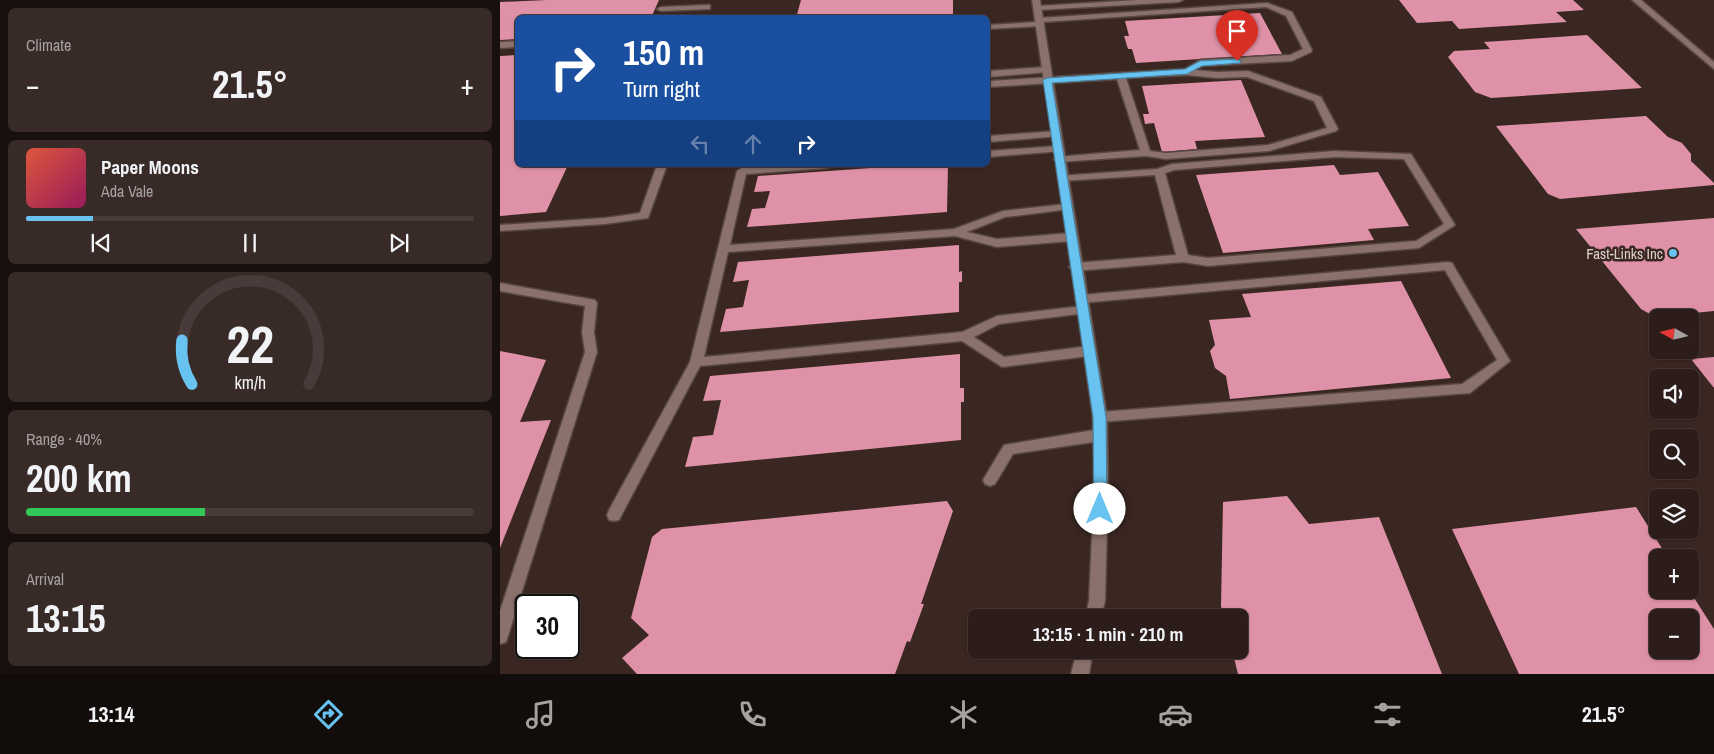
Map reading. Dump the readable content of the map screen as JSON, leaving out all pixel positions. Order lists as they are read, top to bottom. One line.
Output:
{"places":["Fast-Links Inc"],"north":"left","page":{"tile":["Climate",["Range · 40%","200 km"],["Arrival","13:15"]],"turn":["150 m","Turn right"],"heat":["−","21.5°","+"],"song":["Paper Moons","Ada Vale"],"map_buttons":["+","−"],"limit":"30","trip":"13:15 · 1 min · 210 m","tabs":["13:14","21.5°"],"gauge":["22","km/h"]}}
